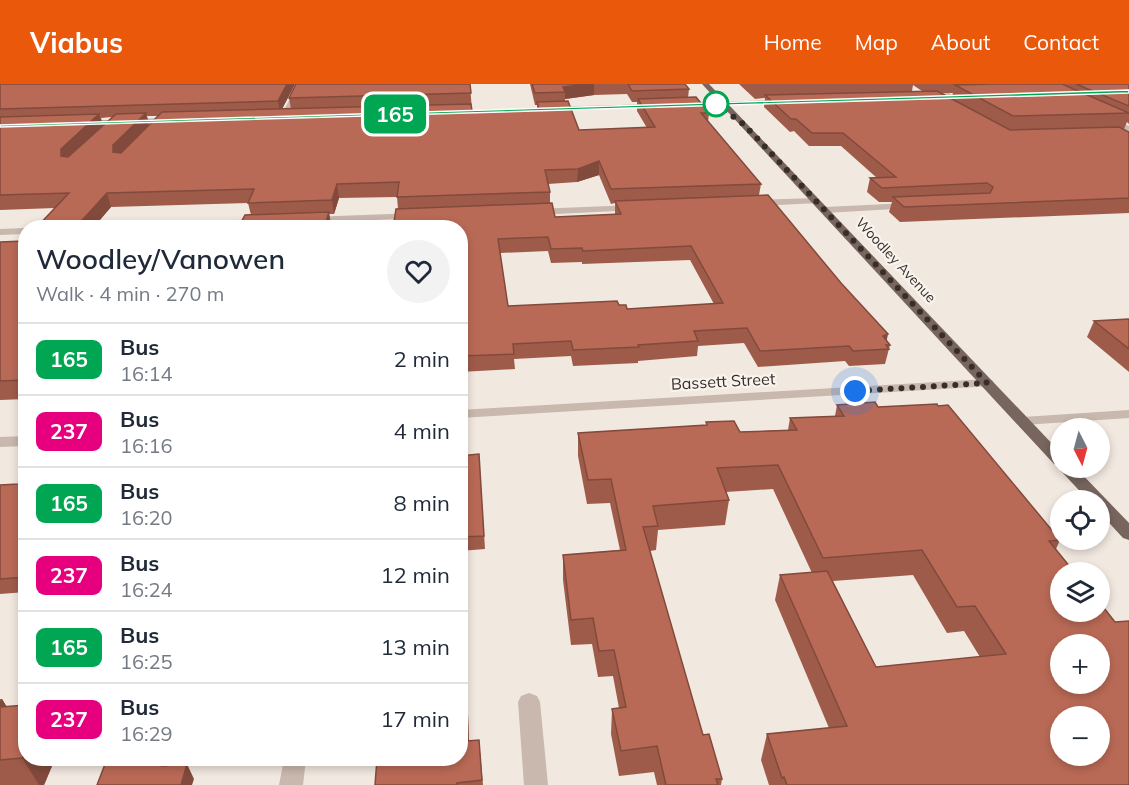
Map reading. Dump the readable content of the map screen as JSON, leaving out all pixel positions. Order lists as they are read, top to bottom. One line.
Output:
{"streets":{"main road":["Woodley Avenue"],"street":["Bassett Street"]},"crossings":[["Woodley Avenue","Bassett Street"]],"lines":["bus line 165"],"north":"bottom","page":{"header":"Viabus","nav":["Home","Map","About","Contact"],"on_map":"165","heading":["Woodley/Vanowen","Walk · 4 min · 270 m"],"list":[{"mark":"165","name":"Bus","note":"16:14","value":"2 min"},{"mark":"237","name":"Bus","note":"16:16","value":"4 min"},{"mark":"165","name":"Bus","note":"16:20","value":"8 min"},{"mark":"237","name":"Bus","note":"16:24","value":"12 min"},{"mark":"165","name":"Bus","note":"16:25","value":"13 min"},{"mark":"237","name":"Bus","note":"16:29","value":"17 min"}],"map_buttons":["+","−"]}}
